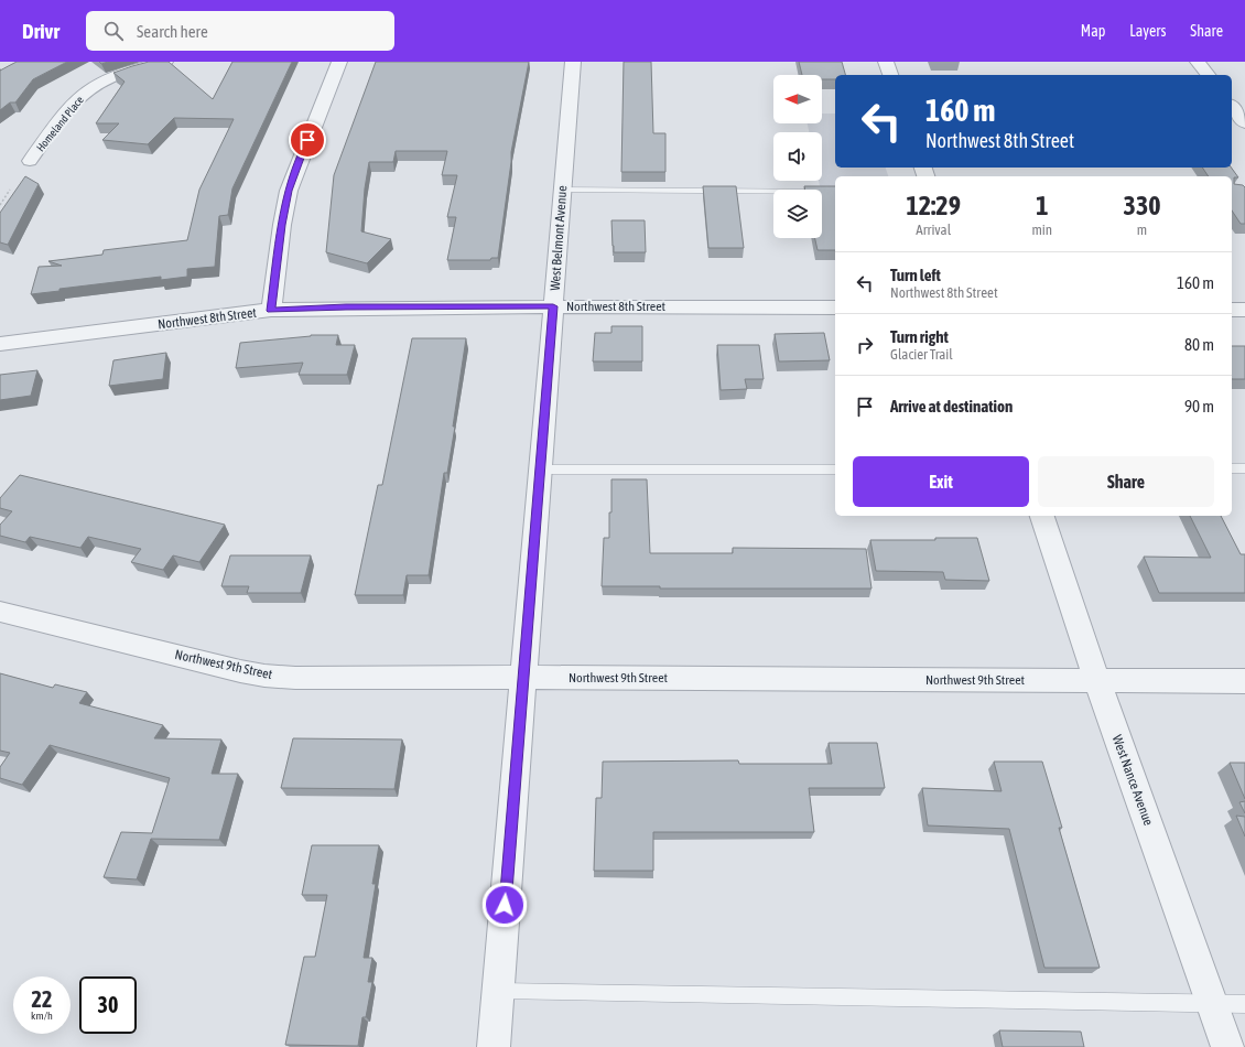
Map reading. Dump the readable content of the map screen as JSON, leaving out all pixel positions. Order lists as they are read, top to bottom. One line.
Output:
{"streets":{"street":["Homeland Place","West Belmont Avenue","Northwest 8th Street","Northwest 9th Street","West Nance Avenue"]},"crossings":[["West Belmont Avenue","Northwest 8th Street"],["West Belmont Avenue","Northwest 9th Street"],["Northwest 9th Street","West Nance Avenue"]],"north":"left","page":{"header":"Drivr","search":"Search here","nav":["Map","Layers","Share"],"turn":["160 m","Northwest 8th Street"],"eta":["12:29","Arrival","1","min","330","m"],"list":[{"name":"Turn left","note":"Northwest 8th Street","value":"160 m"},{"name":"Turn right","note":"Glacier Trail","value":"80 m"},{"name":"Arrive at destination","value":"90 m"}],"buttons":["Exit","Share"],"speed":"22 km/h","limit":"30"}}
